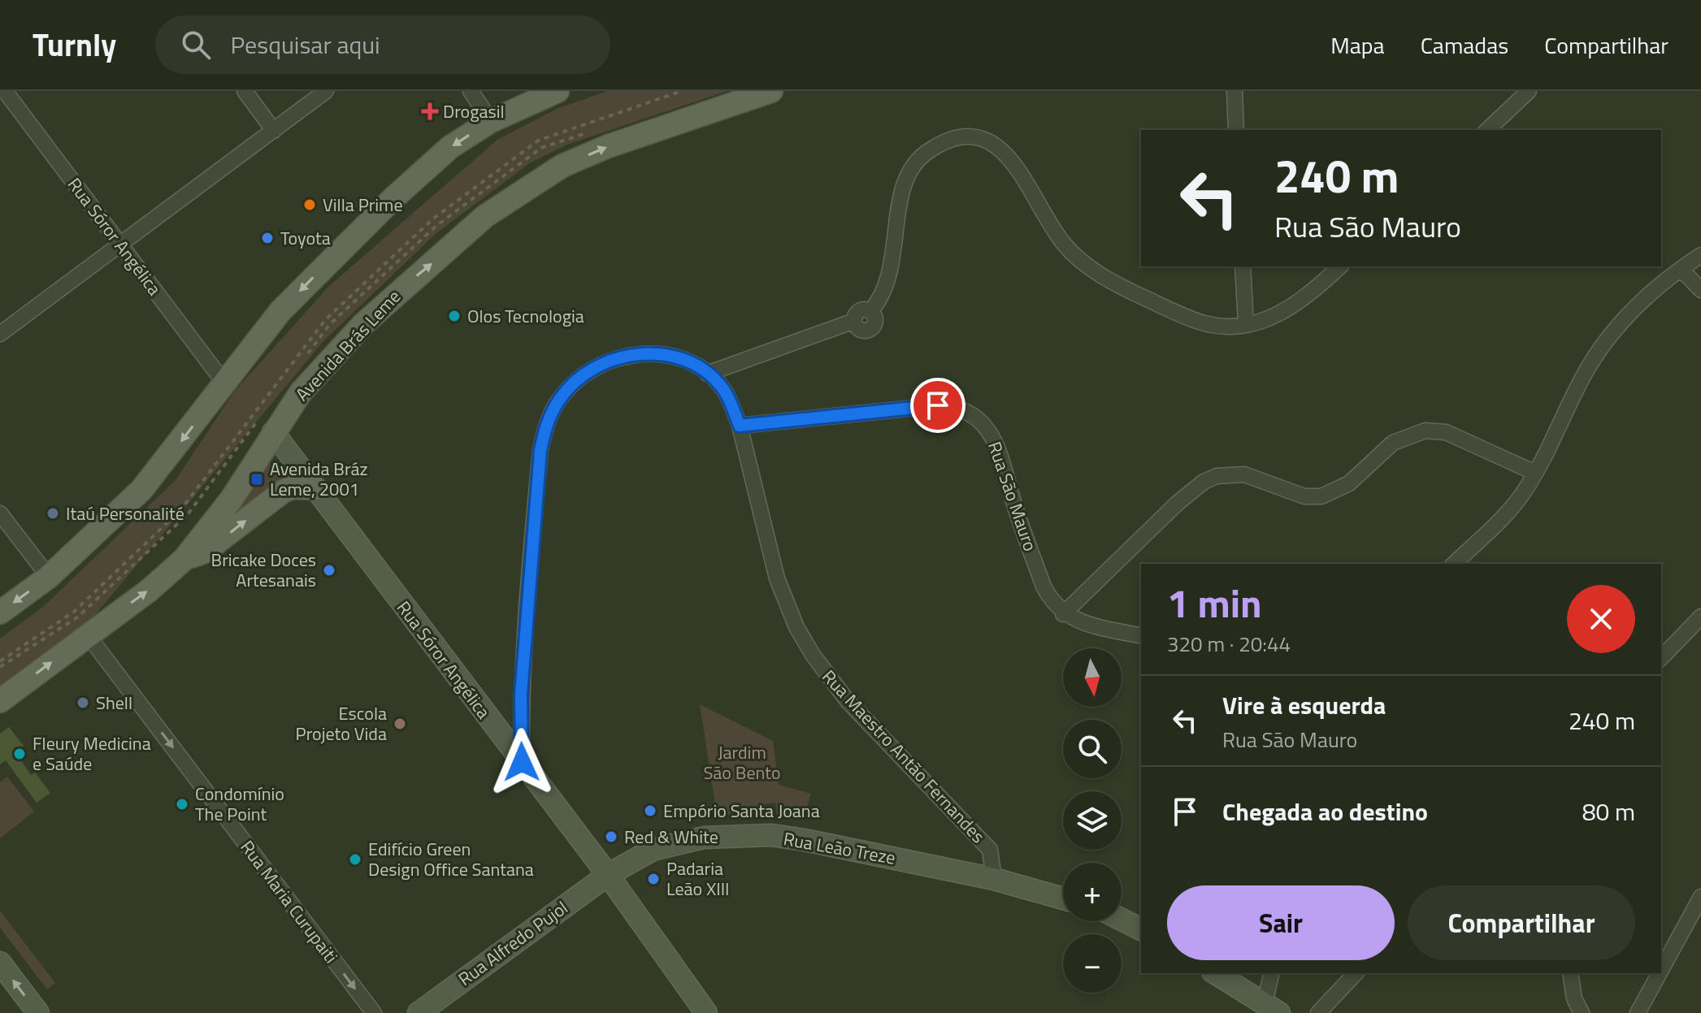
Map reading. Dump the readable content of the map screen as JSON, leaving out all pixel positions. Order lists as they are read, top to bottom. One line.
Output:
{"streets":{"main road":["Rua Sóror Angélica","Avenida Brás Leme","Rua Leão Treze","Rua Alfredo Pujol"],"street":["Rua São Mauro","Rua Maestro Antão Fernandes","Rua Maria Curupaiti"]},"crossings":[["Rua Sóror Angélica","Avenida Brás Leme"],["Rua Sóror Angélica","Rua Maestro Antão Fernandes"],["Rua Sóror Angélica","Rua Leão Treze"],["Rua Sóror Angélica","Rua Alfredo Pujol"],["Avenida Brás Leme","Rua Maria Curupaiti"],["Rua São Mauro","Rua Maestro Antão Fernandes"],["Rua Maestro Antão Fernandes","Rua Leão Treze"],["Rua Leão Treze","Rua Alfredo Pujol"]],"one_way":["Rua Maria Curupaiti"],"parks":["Jardim São Bento"],"places":{"health":["Drogasil"],"other":["Villa Prime","Toyota","Olos Tecnologia","Itaú Personalité","Bricake Doces Artesanais","Shell","Escola Projeto Vida","Fleury Medicina e Saúde","Condomínio The Point","Empório Santa Joana","Red & White","Edifício Green Design Office Santana","Padaria Leão XIII"],"transit":["Avenida Bráz Leme, 2001"]},"north":"bottom","page":{"header":"Turnly","search":"Pesquisar aqui","nav":["Mapa","Camadas","Compartilhar"],"turn":["240 m","Rua São Mauro"],"heading":["1 min","320 m · 20:44"],"map_buttons":["+","−"],"list":[{"name":"Vire à esquerda","note":"Rua São Mauro","value":"240 m"},{"name":"Chegada ao destino","value":"80 m"}],"buttons":["Sair","Compartilhar"]}}
